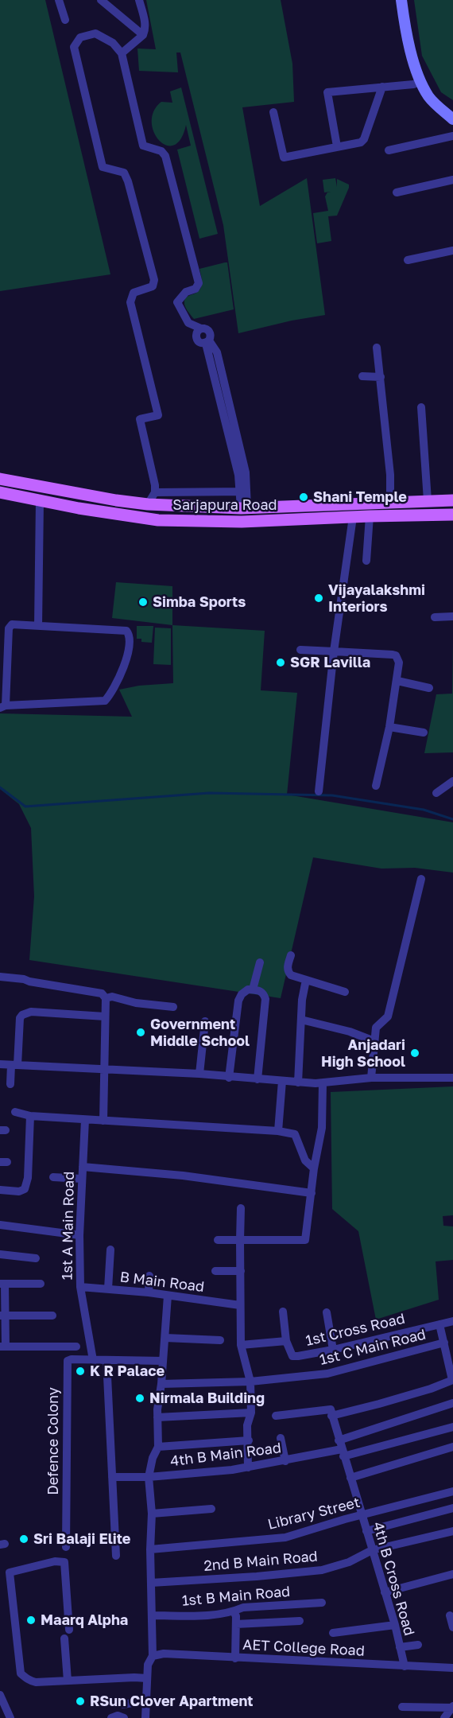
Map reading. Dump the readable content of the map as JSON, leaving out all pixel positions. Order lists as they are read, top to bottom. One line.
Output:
{"streets":{"main road":["Sarjapura Road"],"street":["1st A Main Road","B Main Road","1st Cross Road","1st C Main Road","Defence Colony","4th B Main Road","Library Street","2nd B Main Road","4th B Cross Road","1st B Main Road","AET College Road"]},"crossings":[["1st A Main Road","B Main Road"],["1st A Main Road","Defence Colony"],["4th B Main Road","4th B Cross Road"],["Library Street","4th B Cross Road"],["2nd B Main Road","4th B Cross Road"],["4th B Cross Road","AET College Road"]],"places":["Shani Temple","Vijayalakshmi Interiors","Simba Sports","SGR Lavilla","Government Middle School","Anjadari High School","K R Palace","Nirmala Building","Sri Balaji Elite","Maarq Alpha","RSun Clover Apartment"]}
